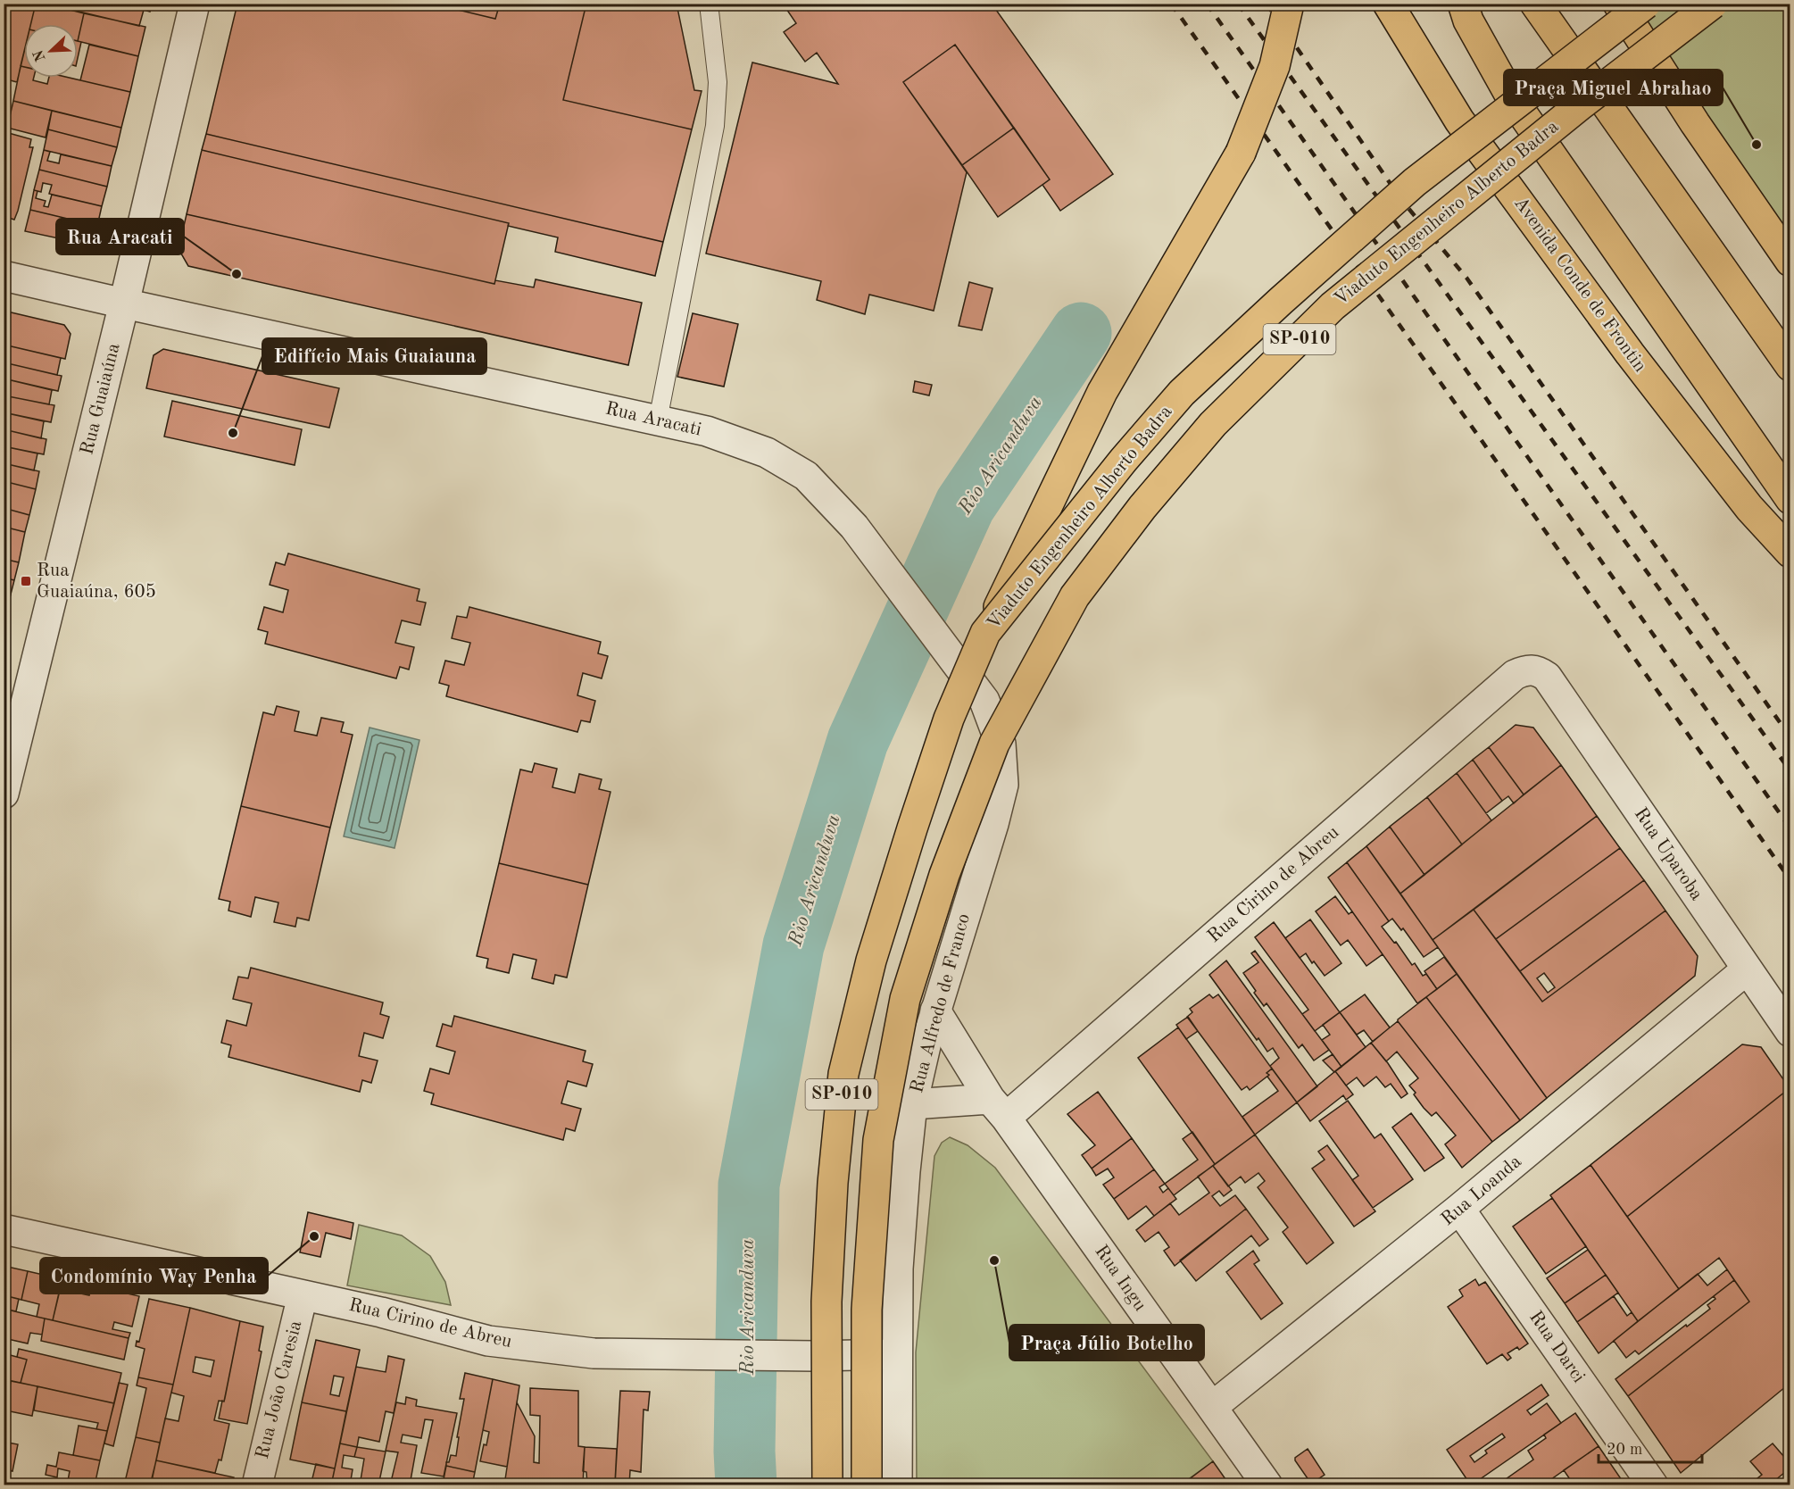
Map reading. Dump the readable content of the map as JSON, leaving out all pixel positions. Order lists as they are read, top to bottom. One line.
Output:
{"streets":{"highway":["Viaduto Engenheiro Alberto Badra","Avenida Conde de Frontin","SP-010"],"street":["Rua Guaiaúna","Rua Aracati","Rua Uparoba","Rua Cirino de Abreu","Rua Alfredo de Franco","Rua Loanda","Rua Ingu","Rua Darci","Rua João Caresia"]},"crossings":[["Rua Guaiaúna","Rua Aracati"],["Rua Aracati","Rua Alfredo de Franco"],["Rua Uparoba","Rua Cirino de Abreu"],["Rua Uparoba","Rua Loanda"],["Rua Cirino de Abreu","Rua Alfredo de Franco"],["Rua Cirino de Abreu","Rua Ingu"],["Rua Cirino de Abreu","Rua João Caresia"],["Rua Alfredo de Franco","Rua Ingu"],["Rua Loanda","Rua Ingu"],["Rua Loanda","Rua Darci"]],"water":["Rio Aricanduva"],"places":{"other":["Praça Miguel Abrahao","Rua Aracati","Edifício Mais Guaiauna","Condomínio Way Penha","Praça Júlio Botelho"],"transit":["Rua Guaiaúna, 605"]},"scale_bar":"20 m","north":"bottom left"}
